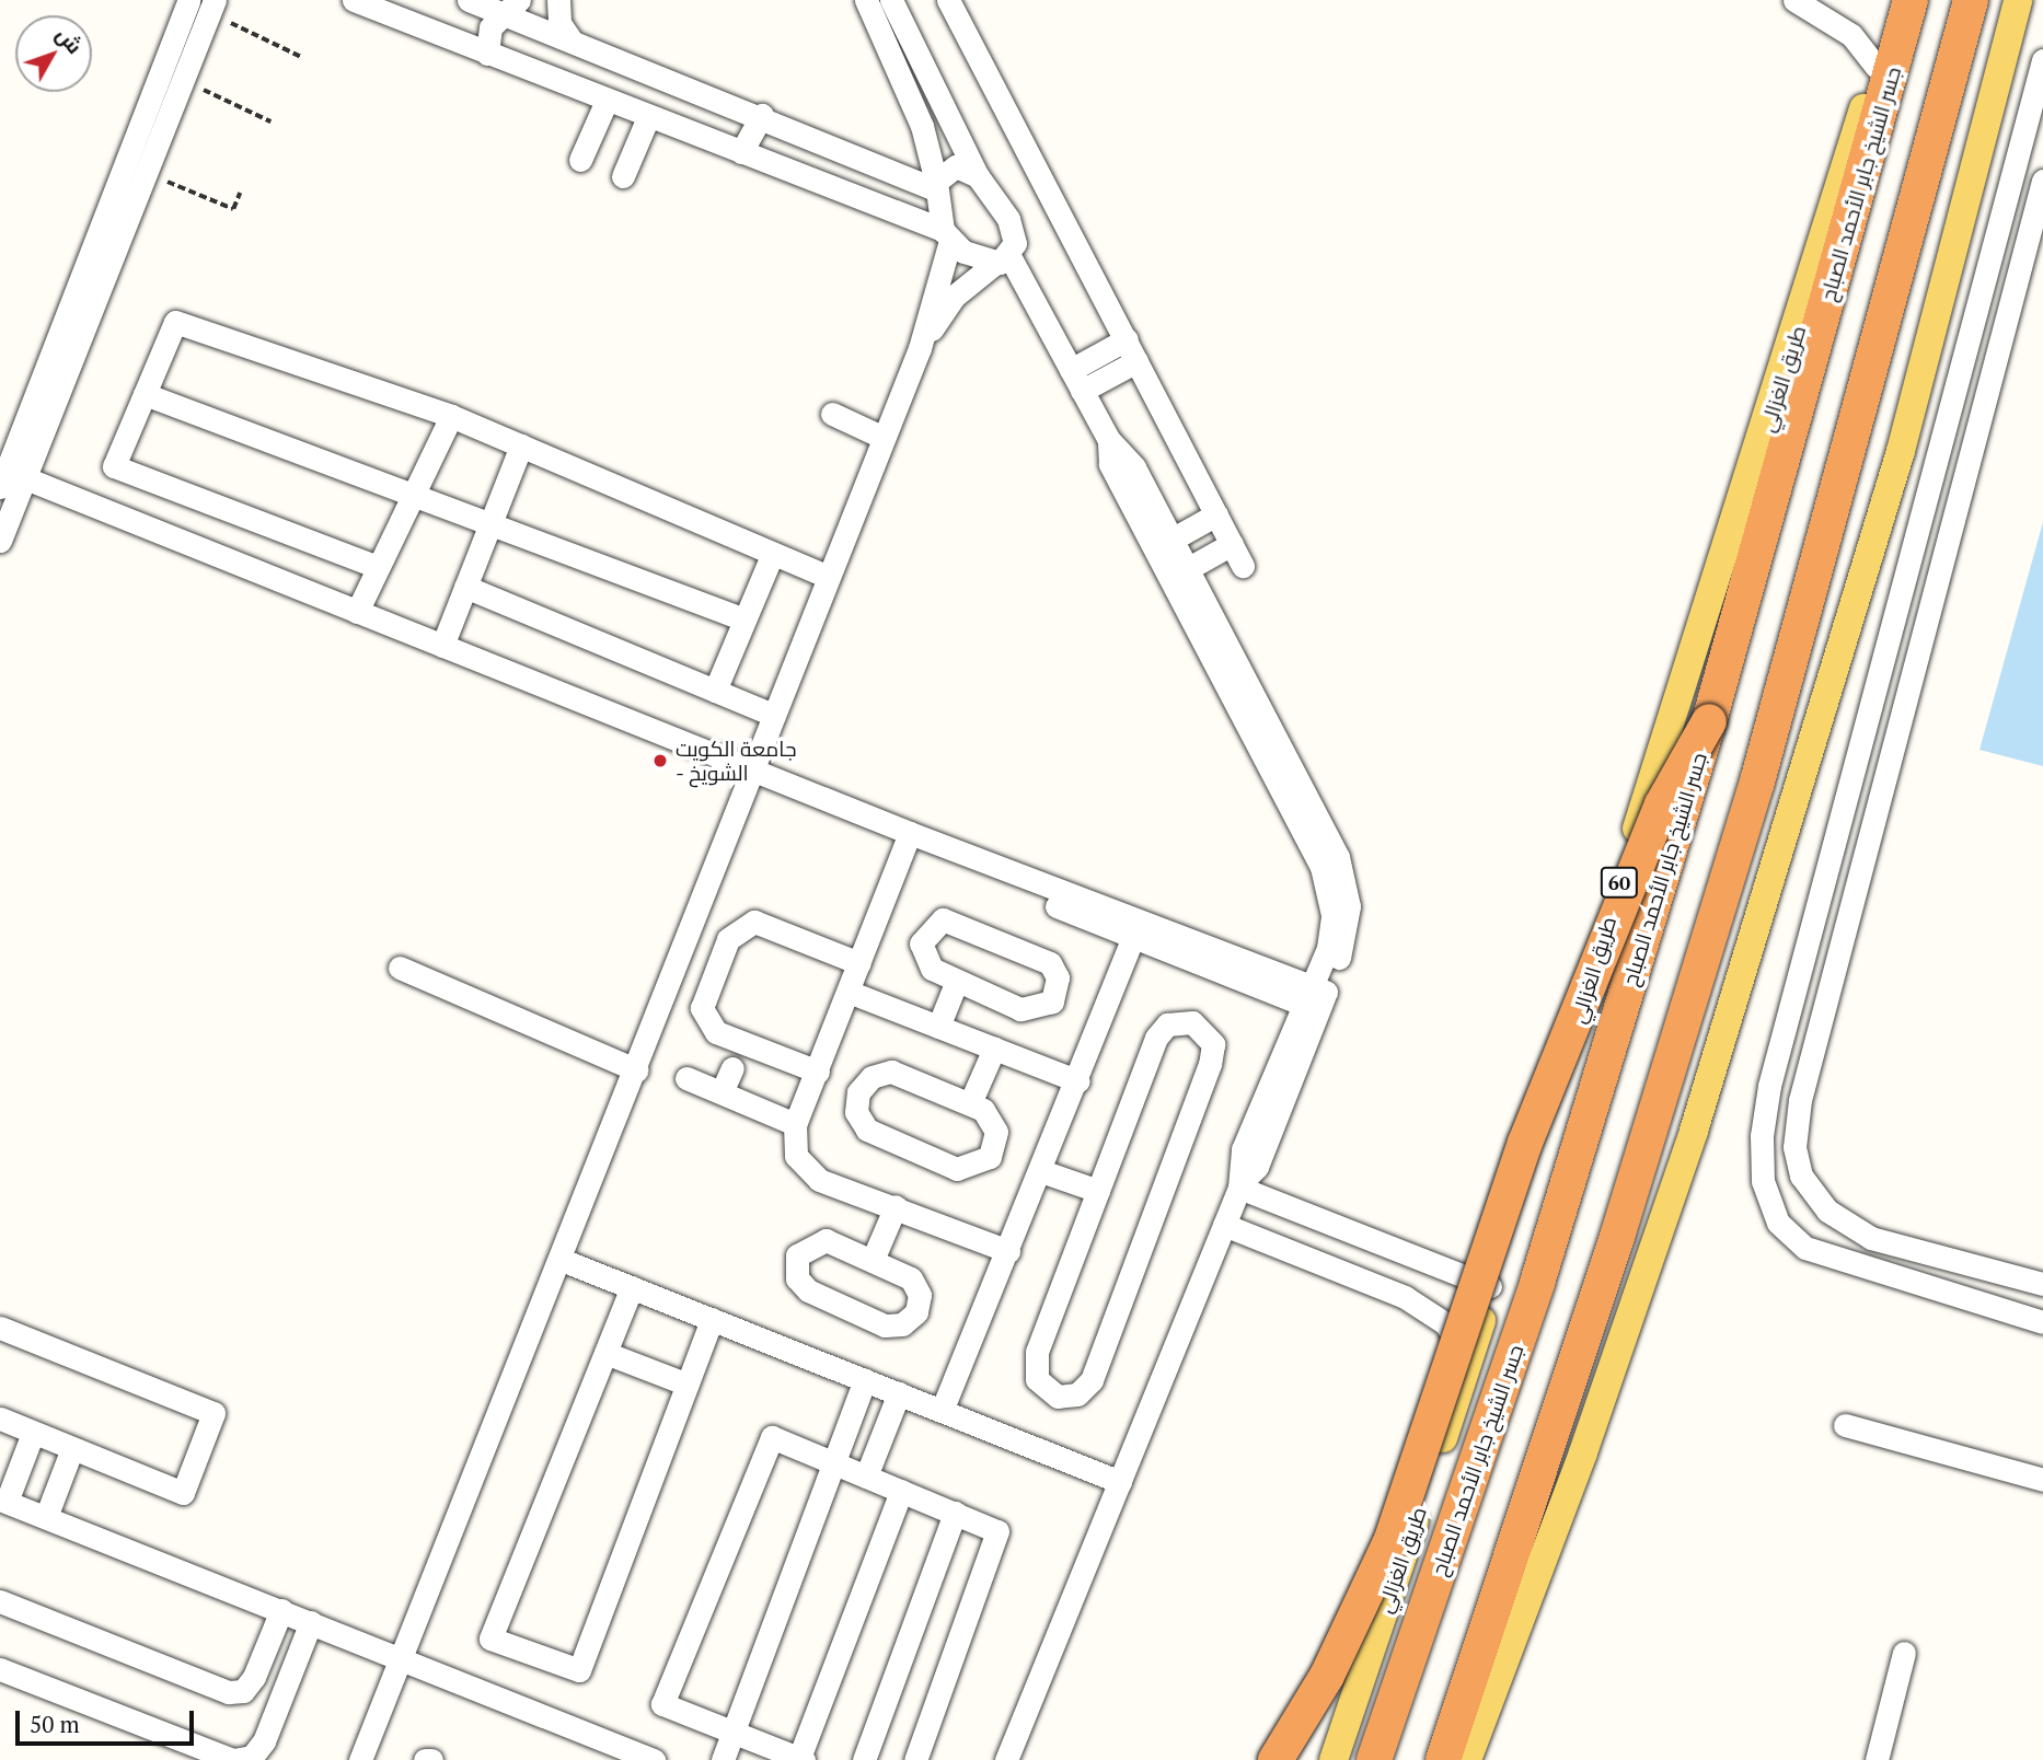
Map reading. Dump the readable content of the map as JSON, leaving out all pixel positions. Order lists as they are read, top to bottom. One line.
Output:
{"streets":{"highway":["جسر الشيخ جابر الأحمد الصباح","60"],"main road":["طريق الغزالي"]},"crossings":[["جسر الشيخ جابر الأحمد الصباح","60"]],"places":["جامعة الكويت - الشويخ"],"scale_bar":"50 m","north":"top right"}
